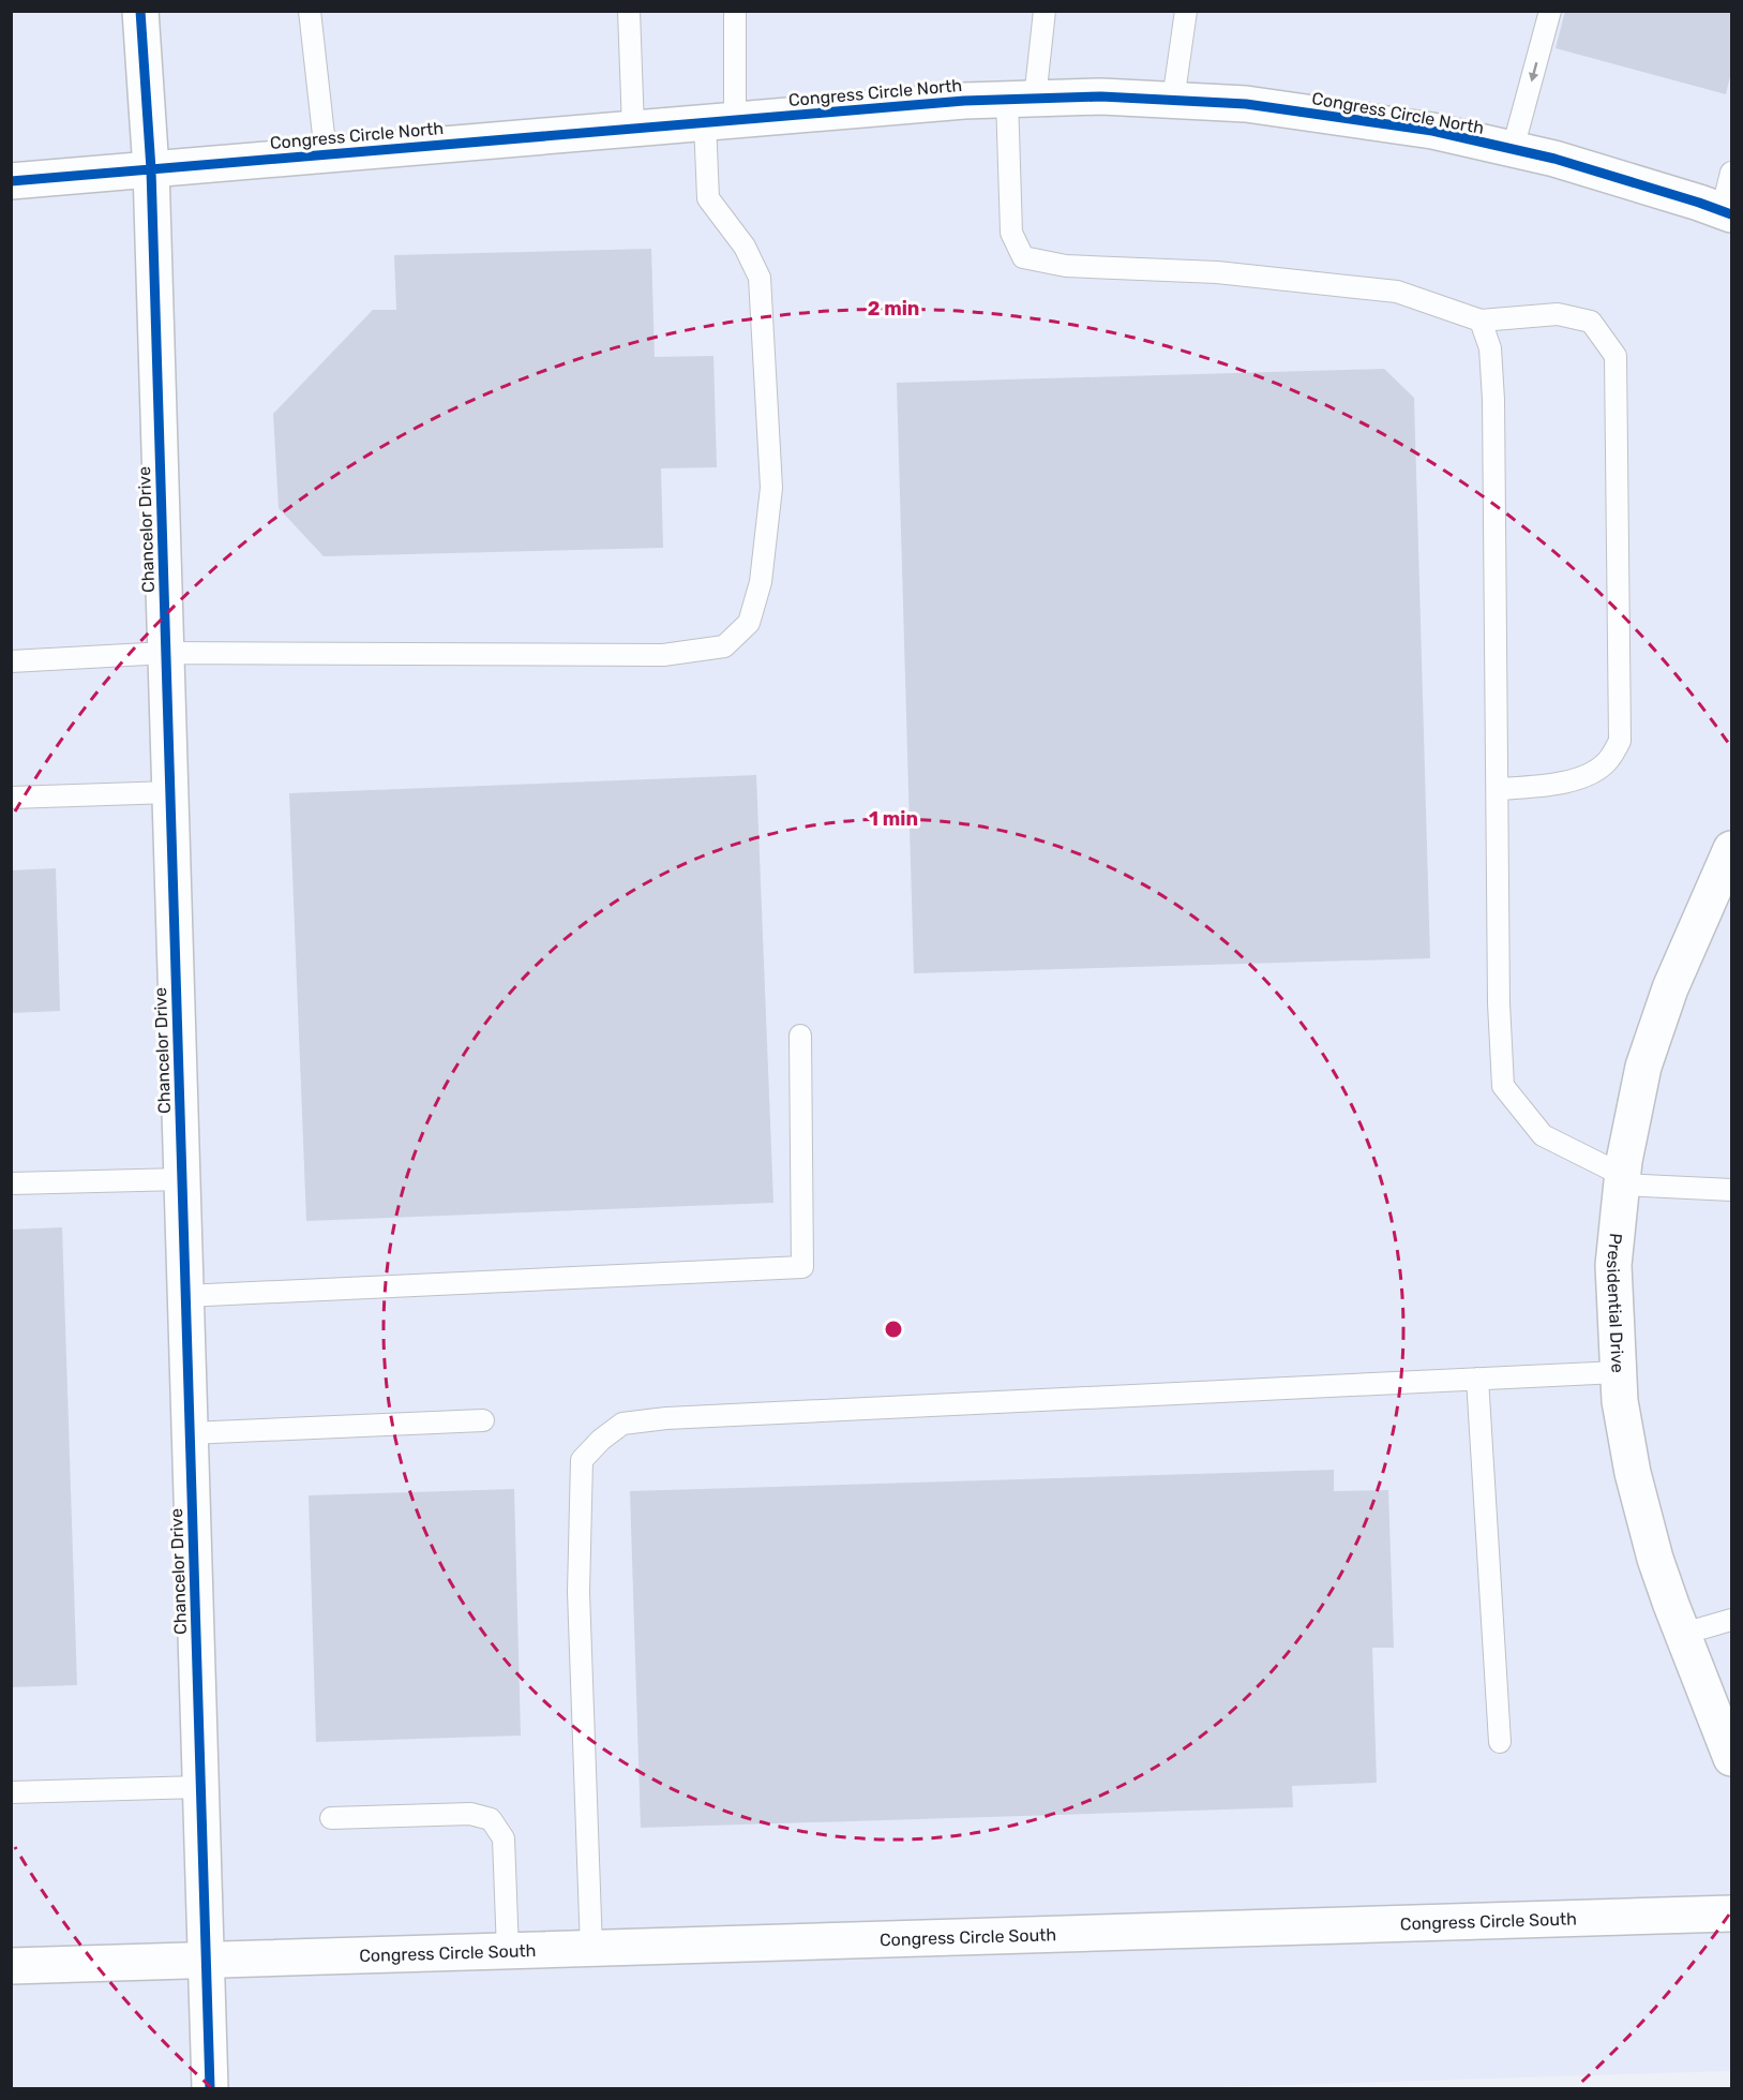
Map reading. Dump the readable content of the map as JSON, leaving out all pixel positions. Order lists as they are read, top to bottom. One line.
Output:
{"streets":{"street":["Congress Circle North","Chancelor Drive","Presidential Drive","Congress Circle South"]},"crossings":[["Congress Circle North","Chancelor Drive"],["Chancelor Drive","Congress Circle South"]],"rings":["2 min","1 min"]}
